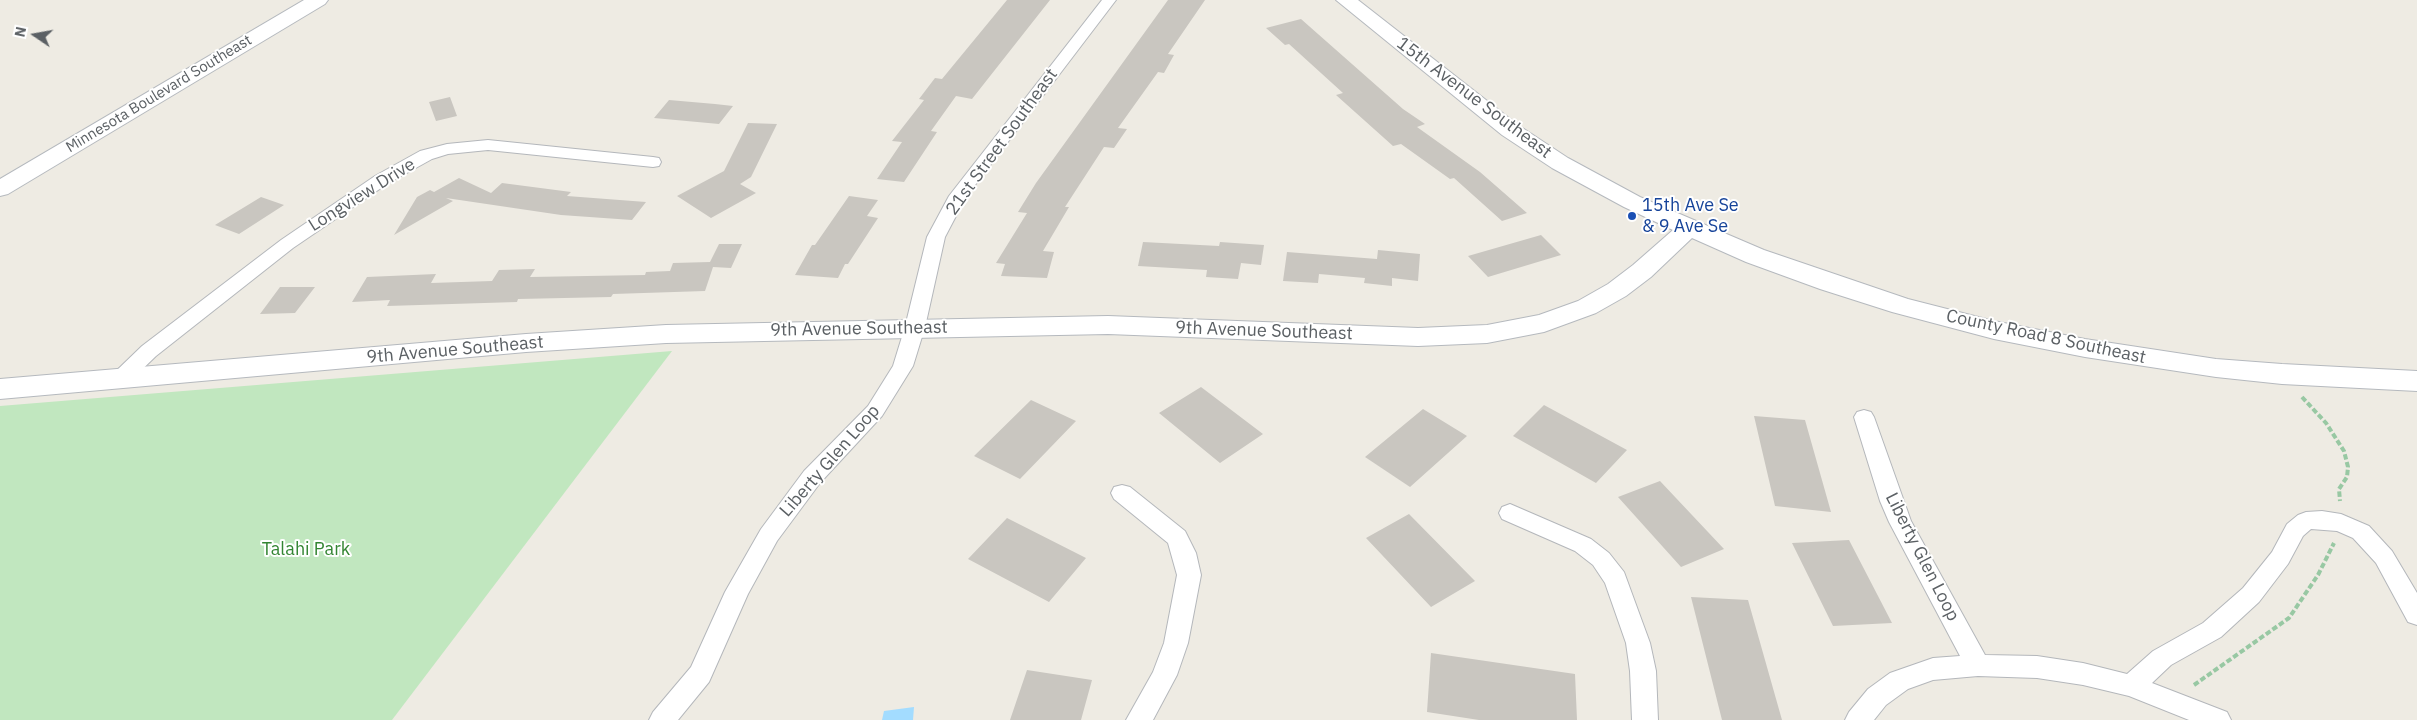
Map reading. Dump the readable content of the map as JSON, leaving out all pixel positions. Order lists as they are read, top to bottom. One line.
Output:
{"streets":{"street":["Minnesota Boulevard Southeast","15th Avenue Southeast","21st Street Southeast","Longview Drive","9th Avenue Southeast","County Road 8 Southeast","Liberty Glen Loop"]},"crossings":[["15th Avenue Southeast","9th Avenue Southeast"],["15th Avenue Southeast","County Road 8 Southeast"],["21st Street Southeast","9th Avenue Southeast"],["21st Street Southeast","Liberty Glen Loop"],["Longview Drive","9th Avenue Southeast"],["9th Avenue Southeast","County Road 8 Southeast"],["9th Avenue Southeast","Liberty Glen Loop"]],"parks":["Talahi Park"],"places":["15th Ave Se & 9 Ave Se"],"north":"left"}
